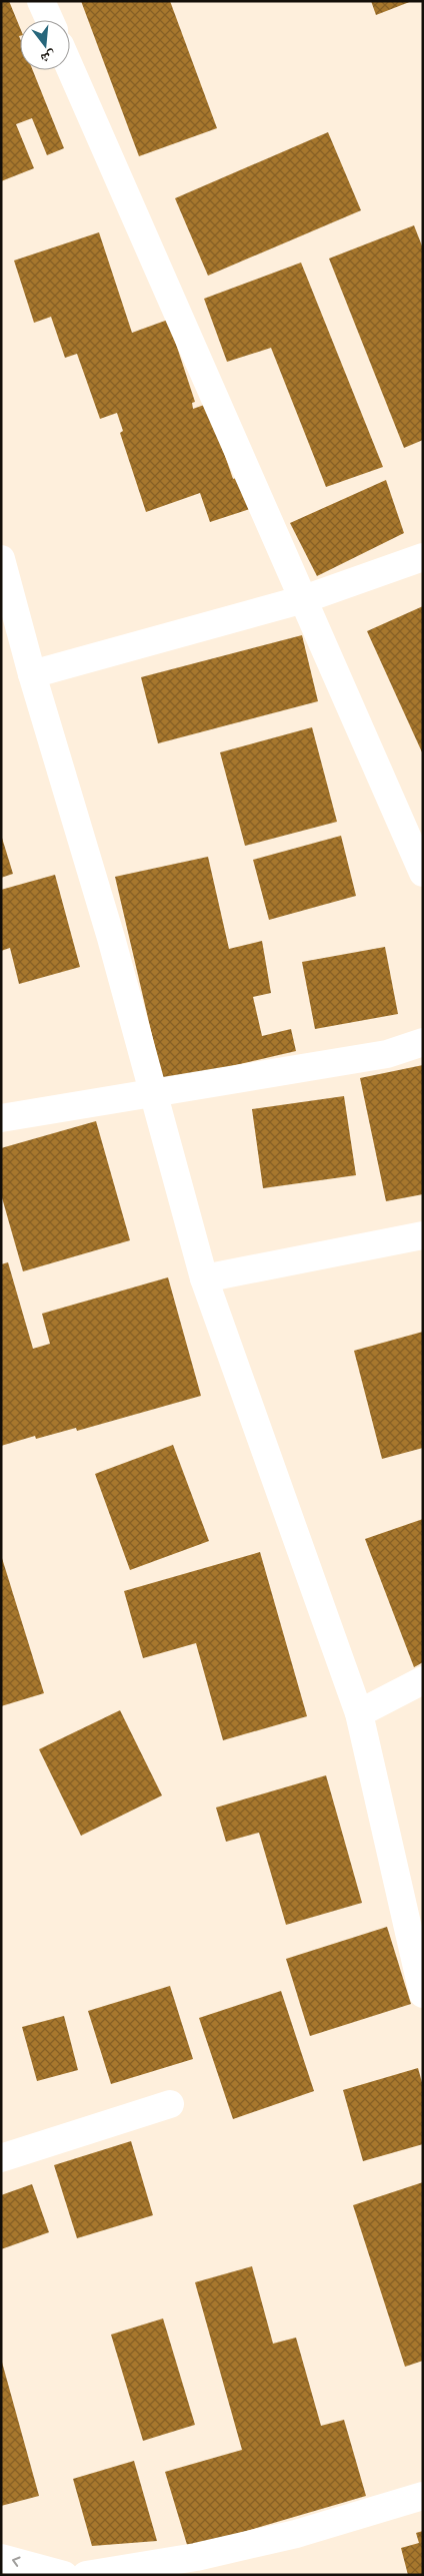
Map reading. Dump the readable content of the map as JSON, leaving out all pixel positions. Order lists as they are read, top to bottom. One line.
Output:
{"north":"bottom"}
